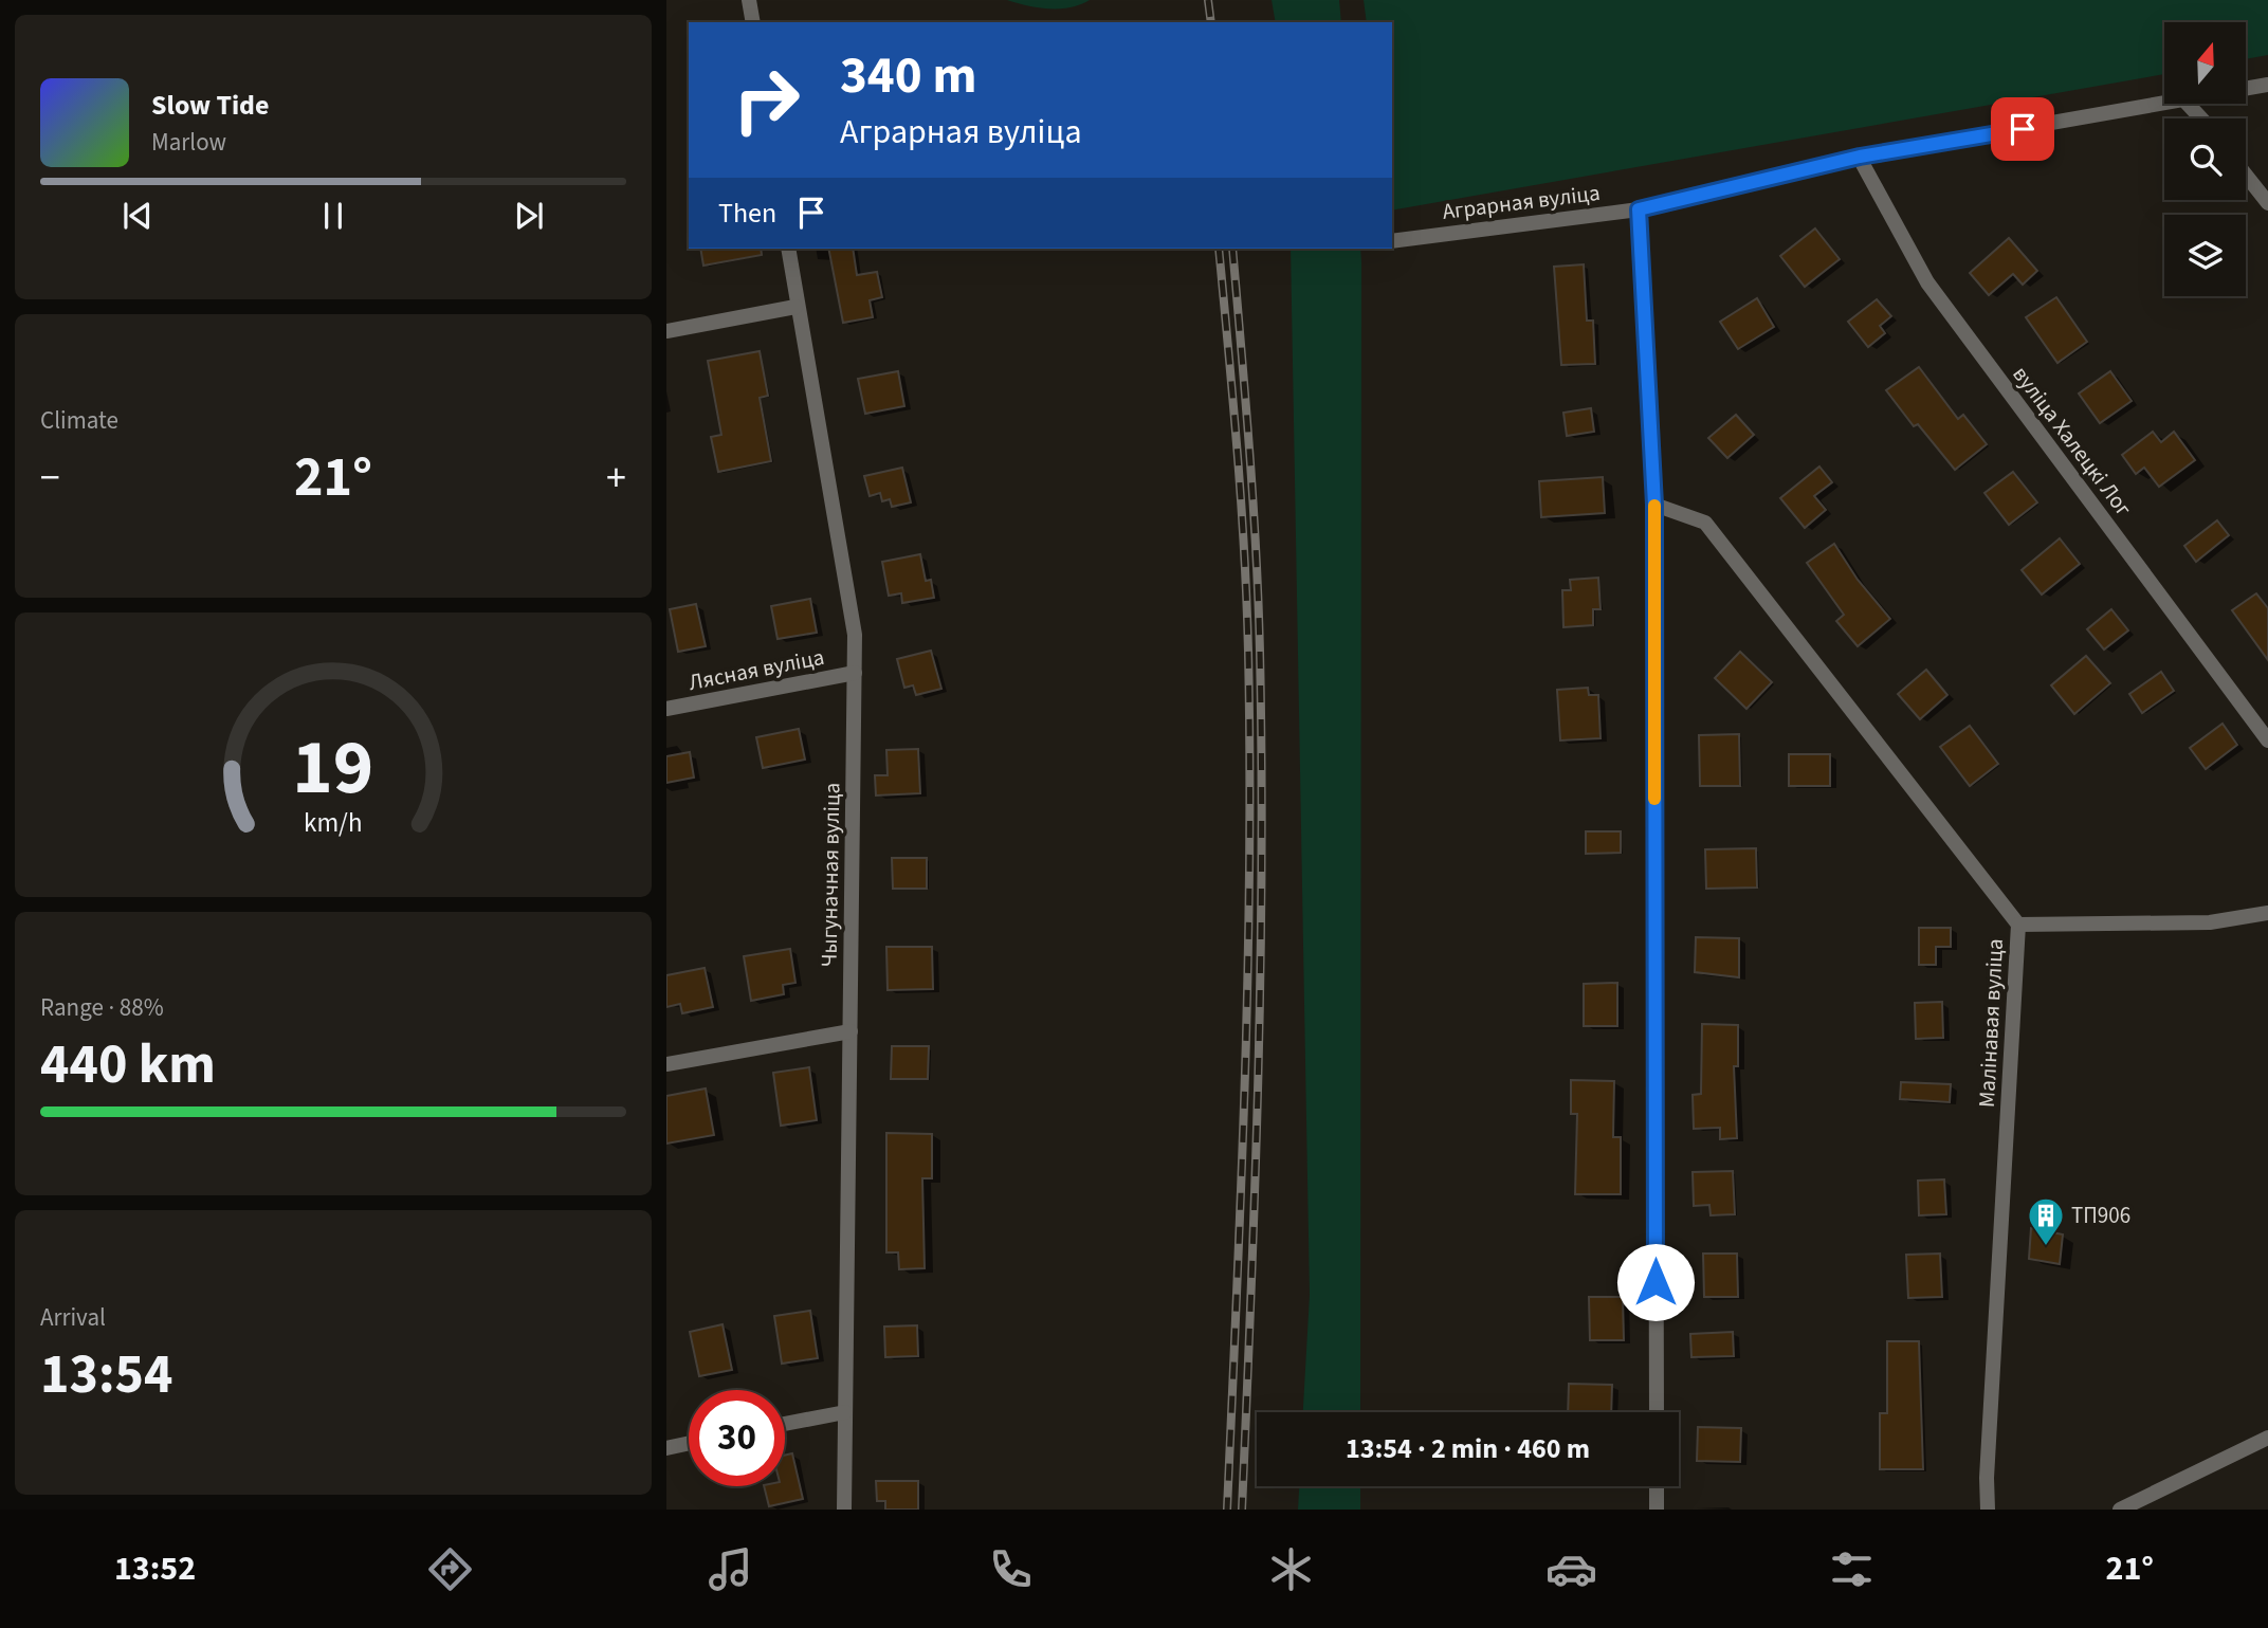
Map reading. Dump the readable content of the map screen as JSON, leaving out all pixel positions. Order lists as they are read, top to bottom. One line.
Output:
{"streets":{"street":["Аграрная вуліца","вуліца Халецкі Лог","Лясная вуліца","Чыгуначная вуліца","Малінавая вуліца"]},"crossings":[["Аграрная вуліца","вуліца Халецкі Лог"],["Лясная вуліца","Чыгуначная вуліца"]],"places":{"building":["ТП906"]},"north":"top","page":{"turn":["340 m","Аграрная вуліца"],"song":["Slow Tide","Marlow"],"then":"Then","tile":["Climate",["Range · 88%","440 km"],["Arrival","13:54"]],"heat":["−","21°","+"],"limit":"30","trip":"13:54 · 2 min · 460 m","tabs":["13:52","21°"],"gauge":["19","km/h"]}}
